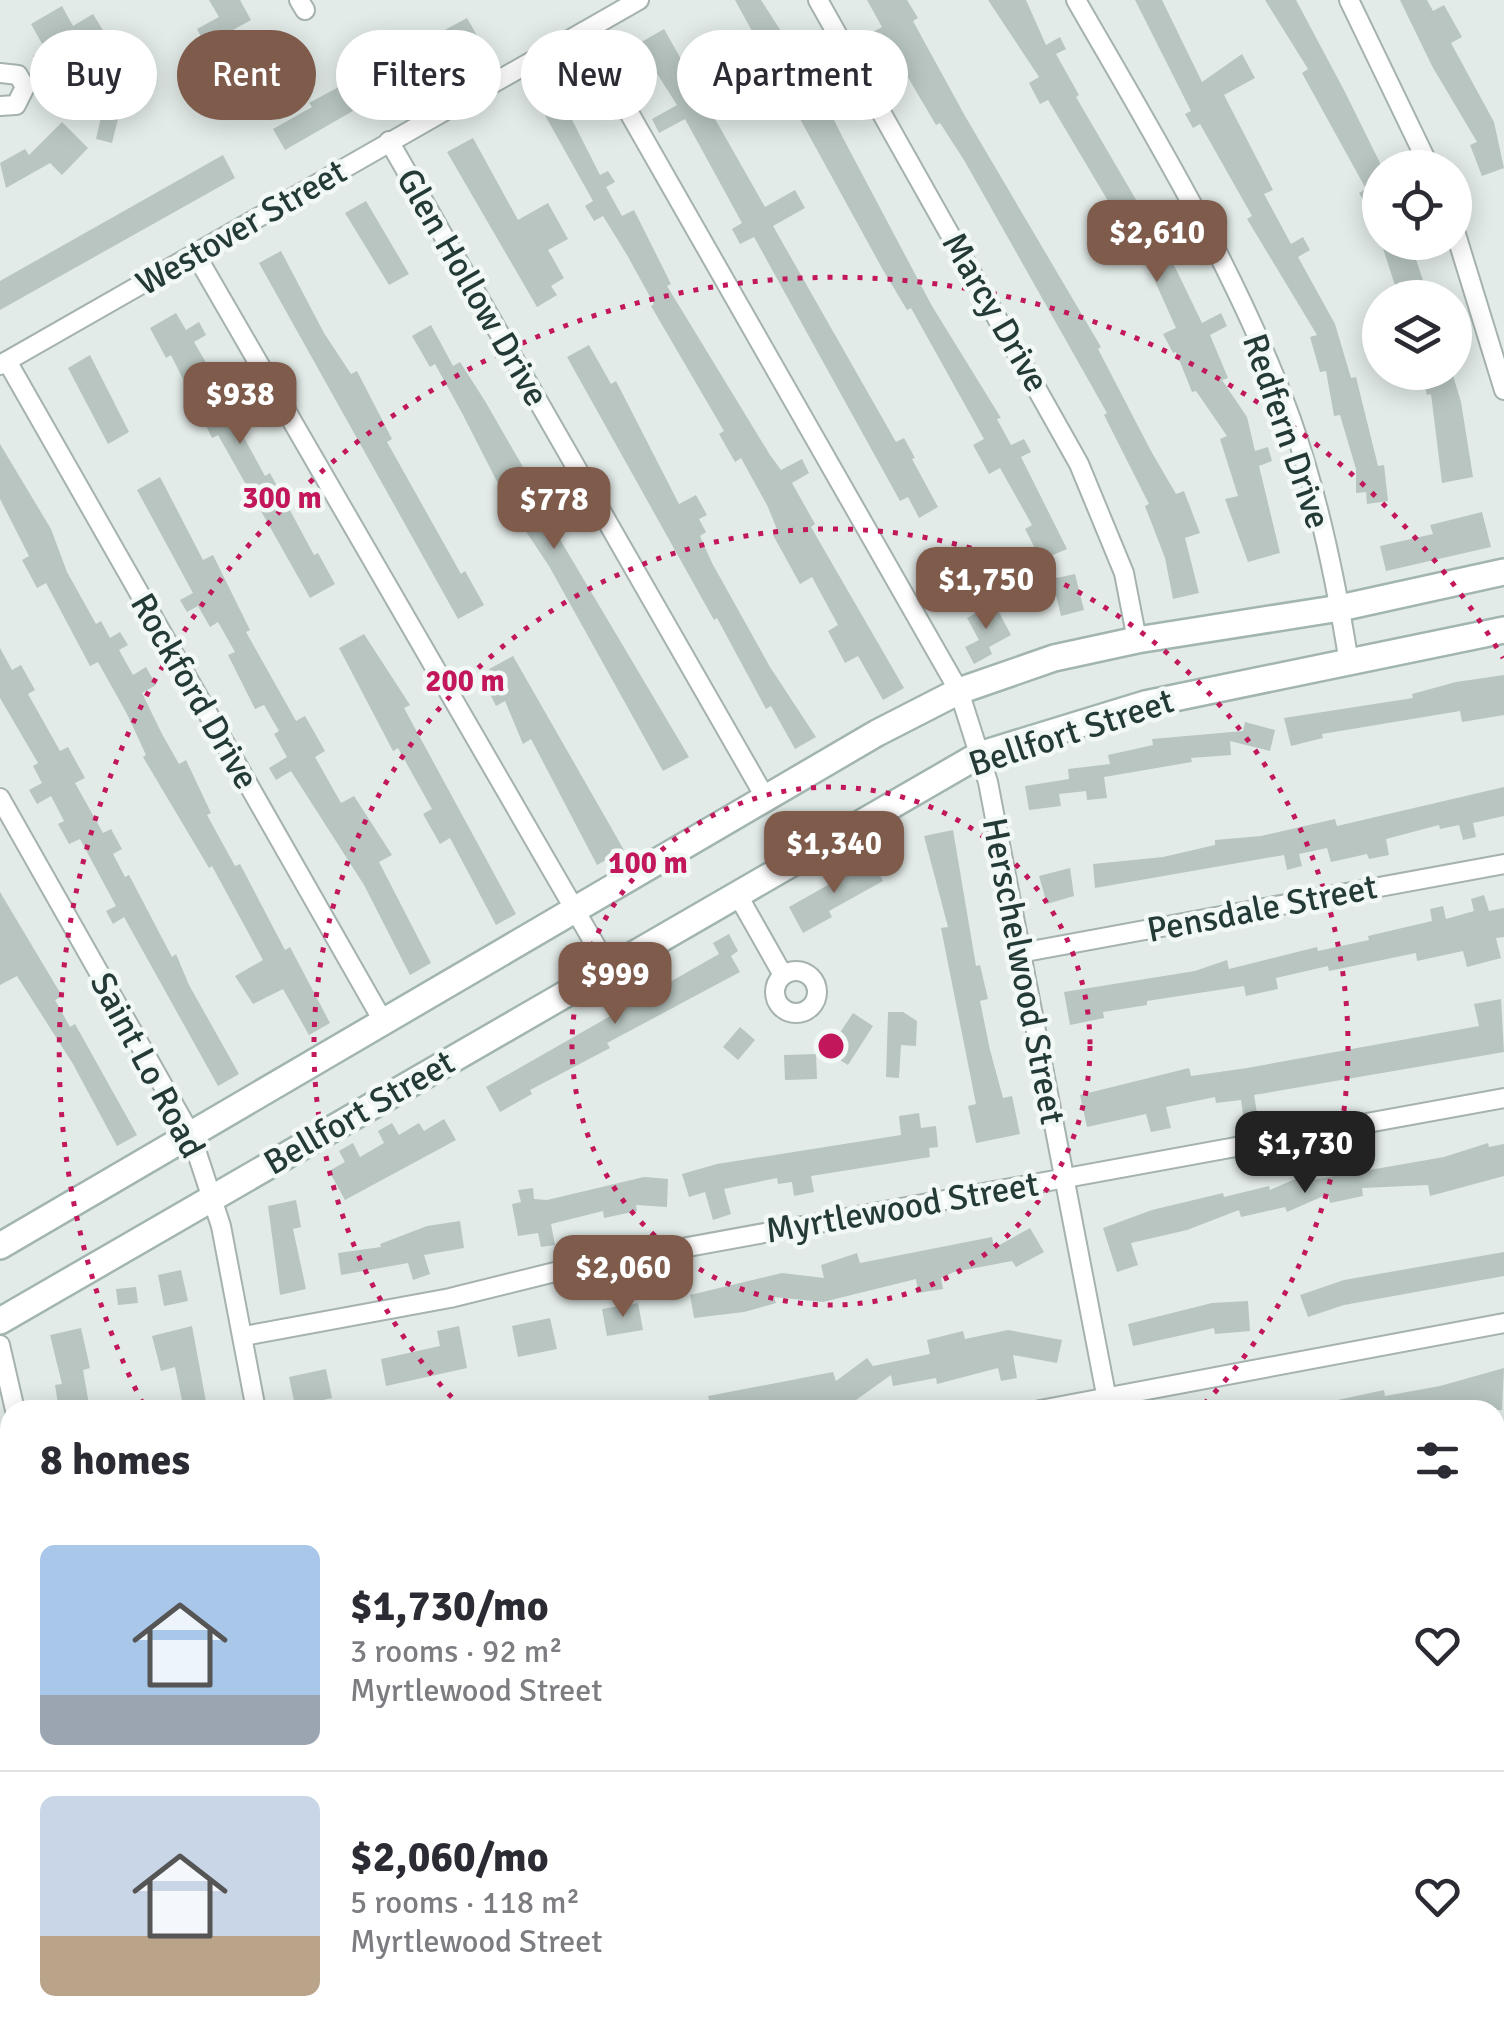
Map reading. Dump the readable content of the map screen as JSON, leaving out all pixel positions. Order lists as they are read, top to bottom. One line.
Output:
{"streets":{"main road":["Bellfort Street"],"street":["Westover Street","Glen Hollow Drive","Marcy Drive","Redfern Drive","Rockford Drive","Pensdale Street","Herschelwood Street","Saint Lo Road","Myrtlewood Street"]},"crossings":[["Westover Street","Glen Hollow Drive"],["Westover Street","Rockford Drive"],["Glen Hollow Drive","Bellfort Street"],["Marcy Drive","Bellfort Street"],["Redfern Drive","Bellfort Street"],["Rockford Drive","Bellfort Street"],["Bellfort Street","Herschelwood Street"],["Bellfort Street","Saint Lo Road"],["Pensdale Street","Herschelwood Street"],["Herschelwood Street","Myrtlewood Street"],["Saint Lo Road","Myrtlewood Street"]],"page":{"chip":["Buy","Rent","Filters","New","Apartment"],"price":["$2,610","$938","$778","$1,750","$1,340","$999","$1,730","$2,060"],"heading":"8 homes","list":[{"name":"$1,730/mo","note":"3 rooms · 92 m² · Myrtlewood Street"},{"name":"$2,060/mo","note":"5 rooms · 118 m² · Myrtlewood Street"}]},"rings":["300 m","200 m","100 m"]}
